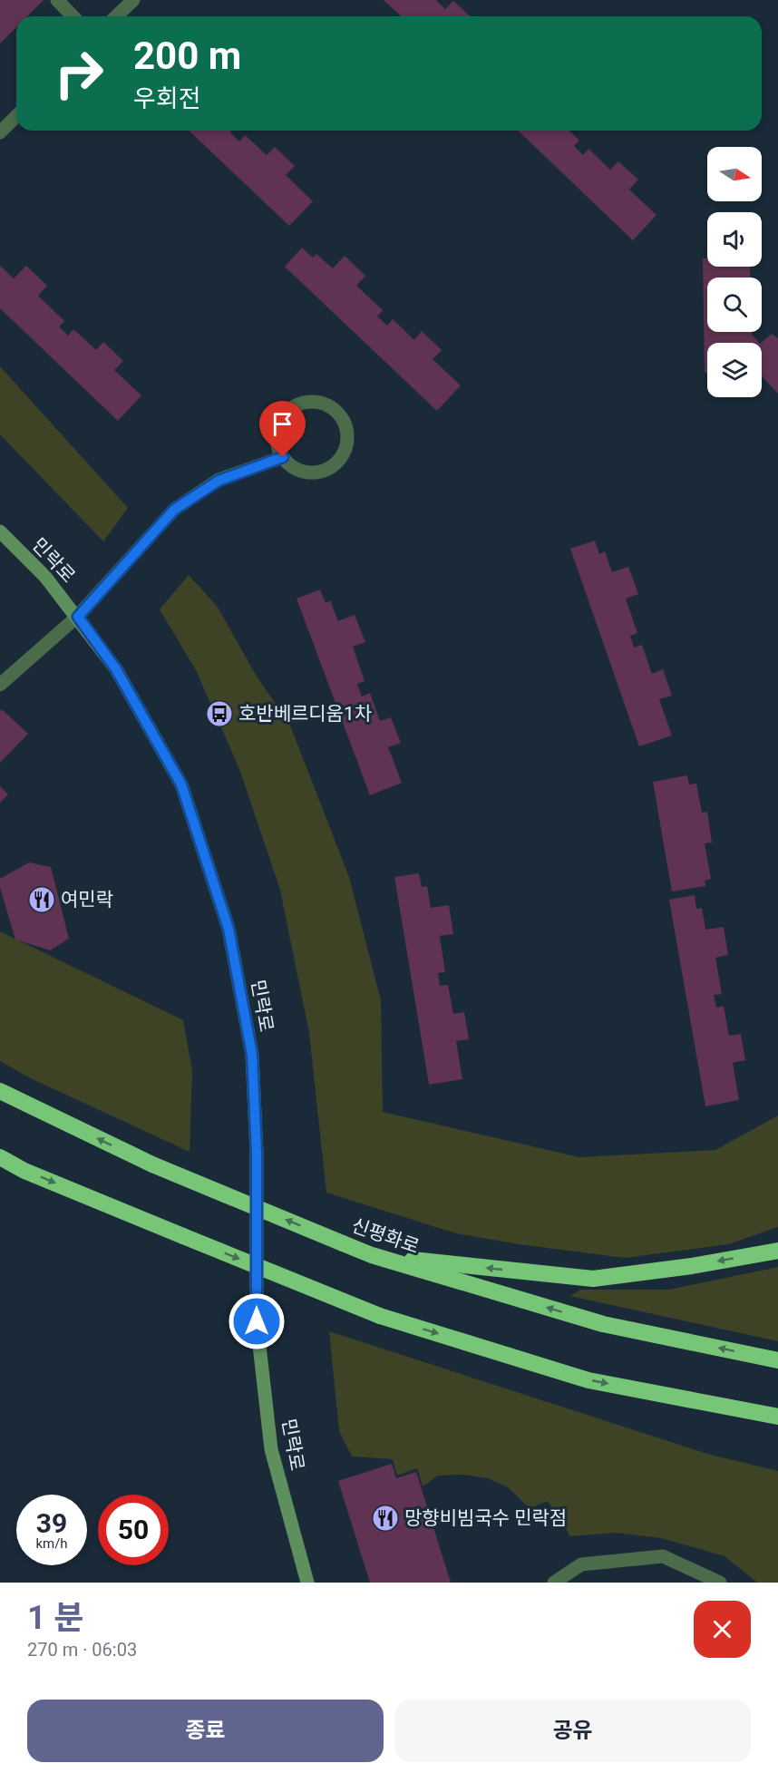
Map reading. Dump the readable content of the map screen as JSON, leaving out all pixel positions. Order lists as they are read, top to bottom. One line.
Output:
{"streets":{"highway":["신평화로"],"main road":["민락로"]},"places":{"bus stop":["호반베르디움1차"],"restaurant":["여민락","망향비빔국수 민락점"]},"north":"right","page":{"turn":["200 m","우회전"],"speed":"39 km/h","limit":"50","heading":["1 분","270 m · 06:03"],"buttons":["종료","공유"]}}
